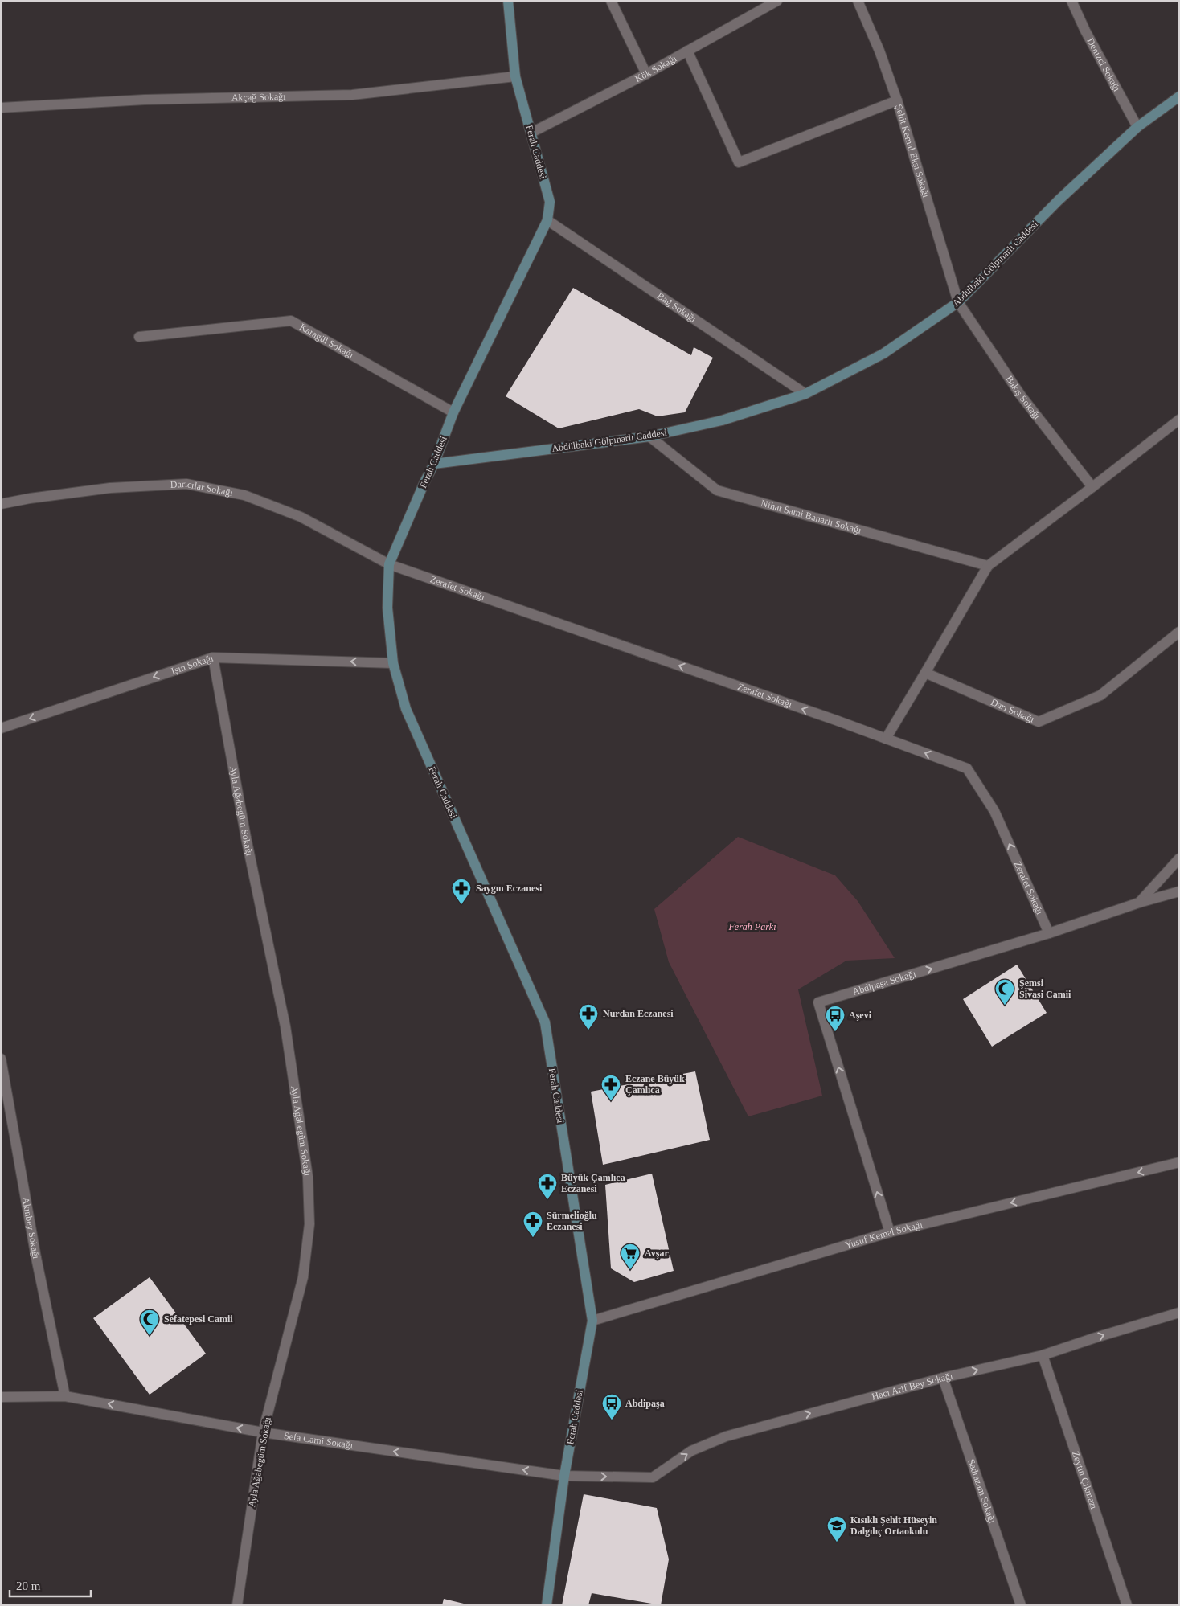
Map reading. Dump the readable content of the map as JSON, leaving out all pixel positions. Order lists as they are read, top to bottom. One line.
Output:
{"streets":{"street":["Denizci Sokağı","Kök Sokağı","Akçağ Sokağı","Şehit Kemal Ekşi Sokağı","Ferah Caddesi","Abdülbaki Gölpınarlı Caddesi","Bağ Sokağı","Karagül Sokağı","Bakış Sokağı","Darıcılar Sokağı","Nihat Sami Banarlı Sokağı","Zerafet Sokağı","Işın Sokağı","Darı Sokağı","Ayla Ağabegüm Sokağı","Abdipaşa Sokağı","Akınbey Sokağı","Yusuf Kemal Sokağı","Hacı Arif Bey Sokağı","Sefa Cami Sokağı","Zeytin Çıkmazı","Sadrazam Sokağı"]},"crossings":[["Denizci Sokağı","Abdülbaki Gölpınarlı Caddesi"],["Kök Sokağı","Ferah Caddesi"],["Akçağ Sokağı","Ferah Caddesi"],["Şehit Kemal Ekşi Sokağı","Abdülbaki Gölpınarlı Caddesi"],["Şehit Kemal Ekşi Sokağı","Bakış Sokağı"],["Ferah Caddesi","Abdülbaki Gölpınarlı Caddesi"],["Ferah Caddesi","Bağ Sokağı"],["Ferah Caddesi","Karagül Sokağı"],["Ferah Caddesi","Darıcılar Sokağı"],["Ferah Caddesi","Zerafet Sokağı"],["Ferah Caddesi","Işın Sokağı"],["Ferah Caddesi","Yusuf Kemal Sokağı"],["Ferah Caddesi","Sefa Cami Sokağı"],["Abdülbaki Gölpınarlı Caddesi","Bağ Sokağı"],["Abdülbaki Gölpınarlı Caddesi","Bakış Sokağı"],["Abdülbaki Gölpınarlı Caddesi","Nihat Sami Banarlı Sokağı"],["Darıcılar Sokağı","Zerafet Sokağı"],["Zerafet Sokağı","Abdipaşa Sokağı"],["Işın Sokağı","Ayla Ağabegüm Sokağı"],["Ayla Ağabegüm Sokağı","Sefa Cami Sokağı"],["Abdipaşa Sokağı","Yusuf Kemal Sokağı"],["Akınbey Sokağı","Sefa Cami Sokağı"],["Hacı Arif Bey Sokağı","Sefa Cami Sokağı"],["Hacı Arif Bey Sokağı","Zeytin Çıkmazı"],["Hacı Arif Bey Sokağı","Sadrazam Sokağı"]],"one_way":["Zerafet Sokağı","Işın Sokağı","Yusuf Kemal Sokağı","Hacı Arif Bey Sokağı"],"parks":["Ferah Parkı"],"places":{"pharmacy":["Saygın Eczanesi","Nurdan Eczanesi","Eczane Büyük Çamlıca","Büyük Çamlıca Eczanesi","Sürmelioğlu Eczanesi"],"mosque":["Şemsi Sivasi Camii","Sefatepesi Camii"],"bus stop":["Aşevi","Abdipaşa"],"supermarket":["Avşar"],"school or university":["Kısıklı Şehit Hüseyin Dalgılıç Ortaokulu"]},"scale_bar":"20 m"}
